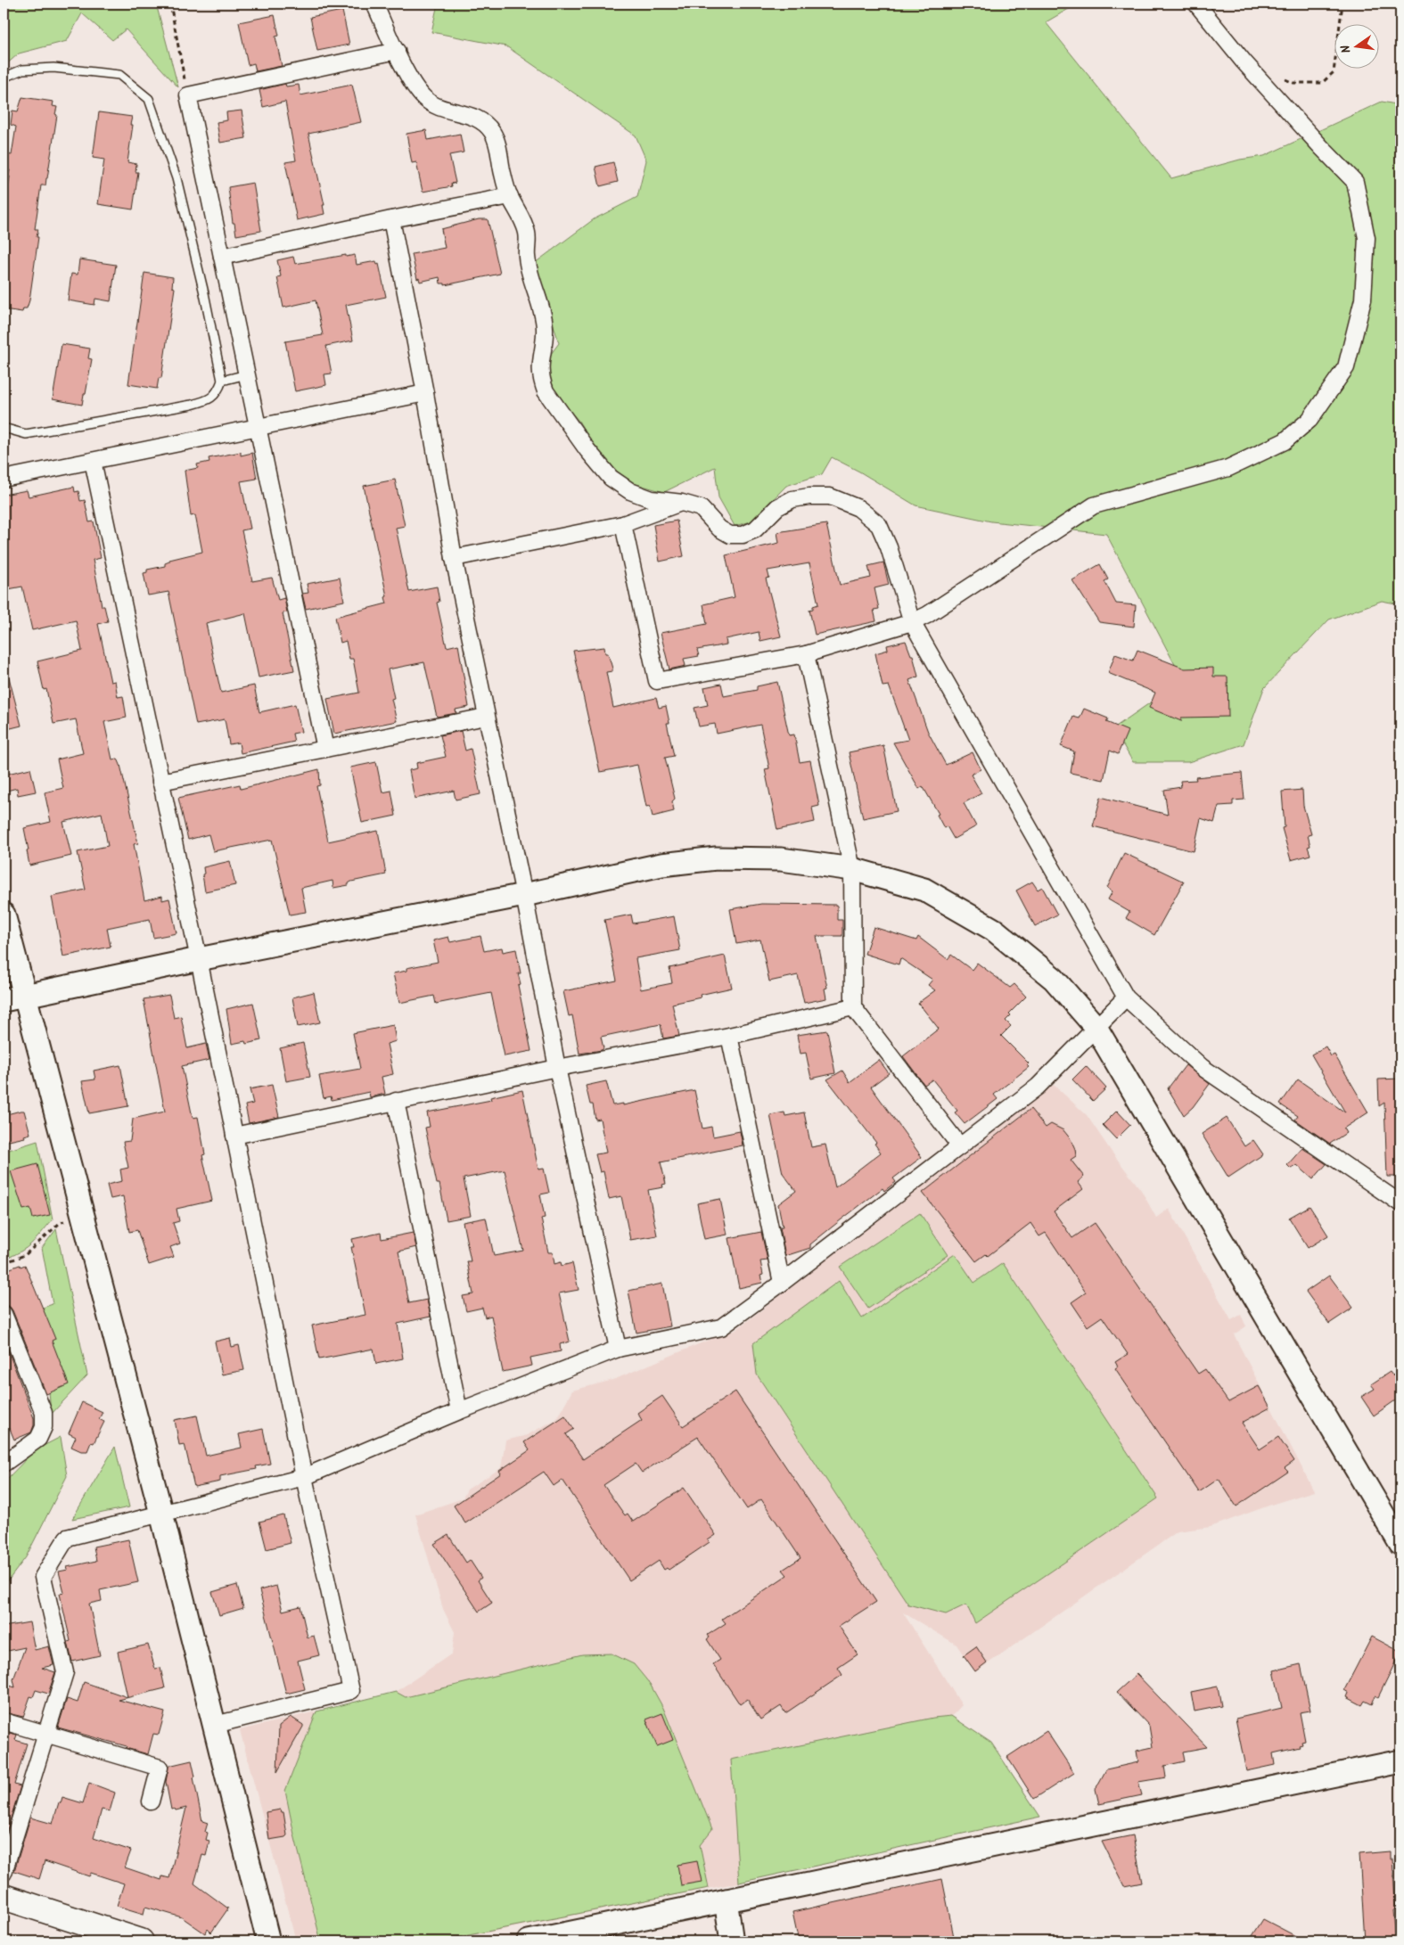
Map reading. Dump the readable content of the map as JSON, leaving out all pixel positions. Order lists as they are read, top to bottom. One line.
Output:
{"north":"left"}
